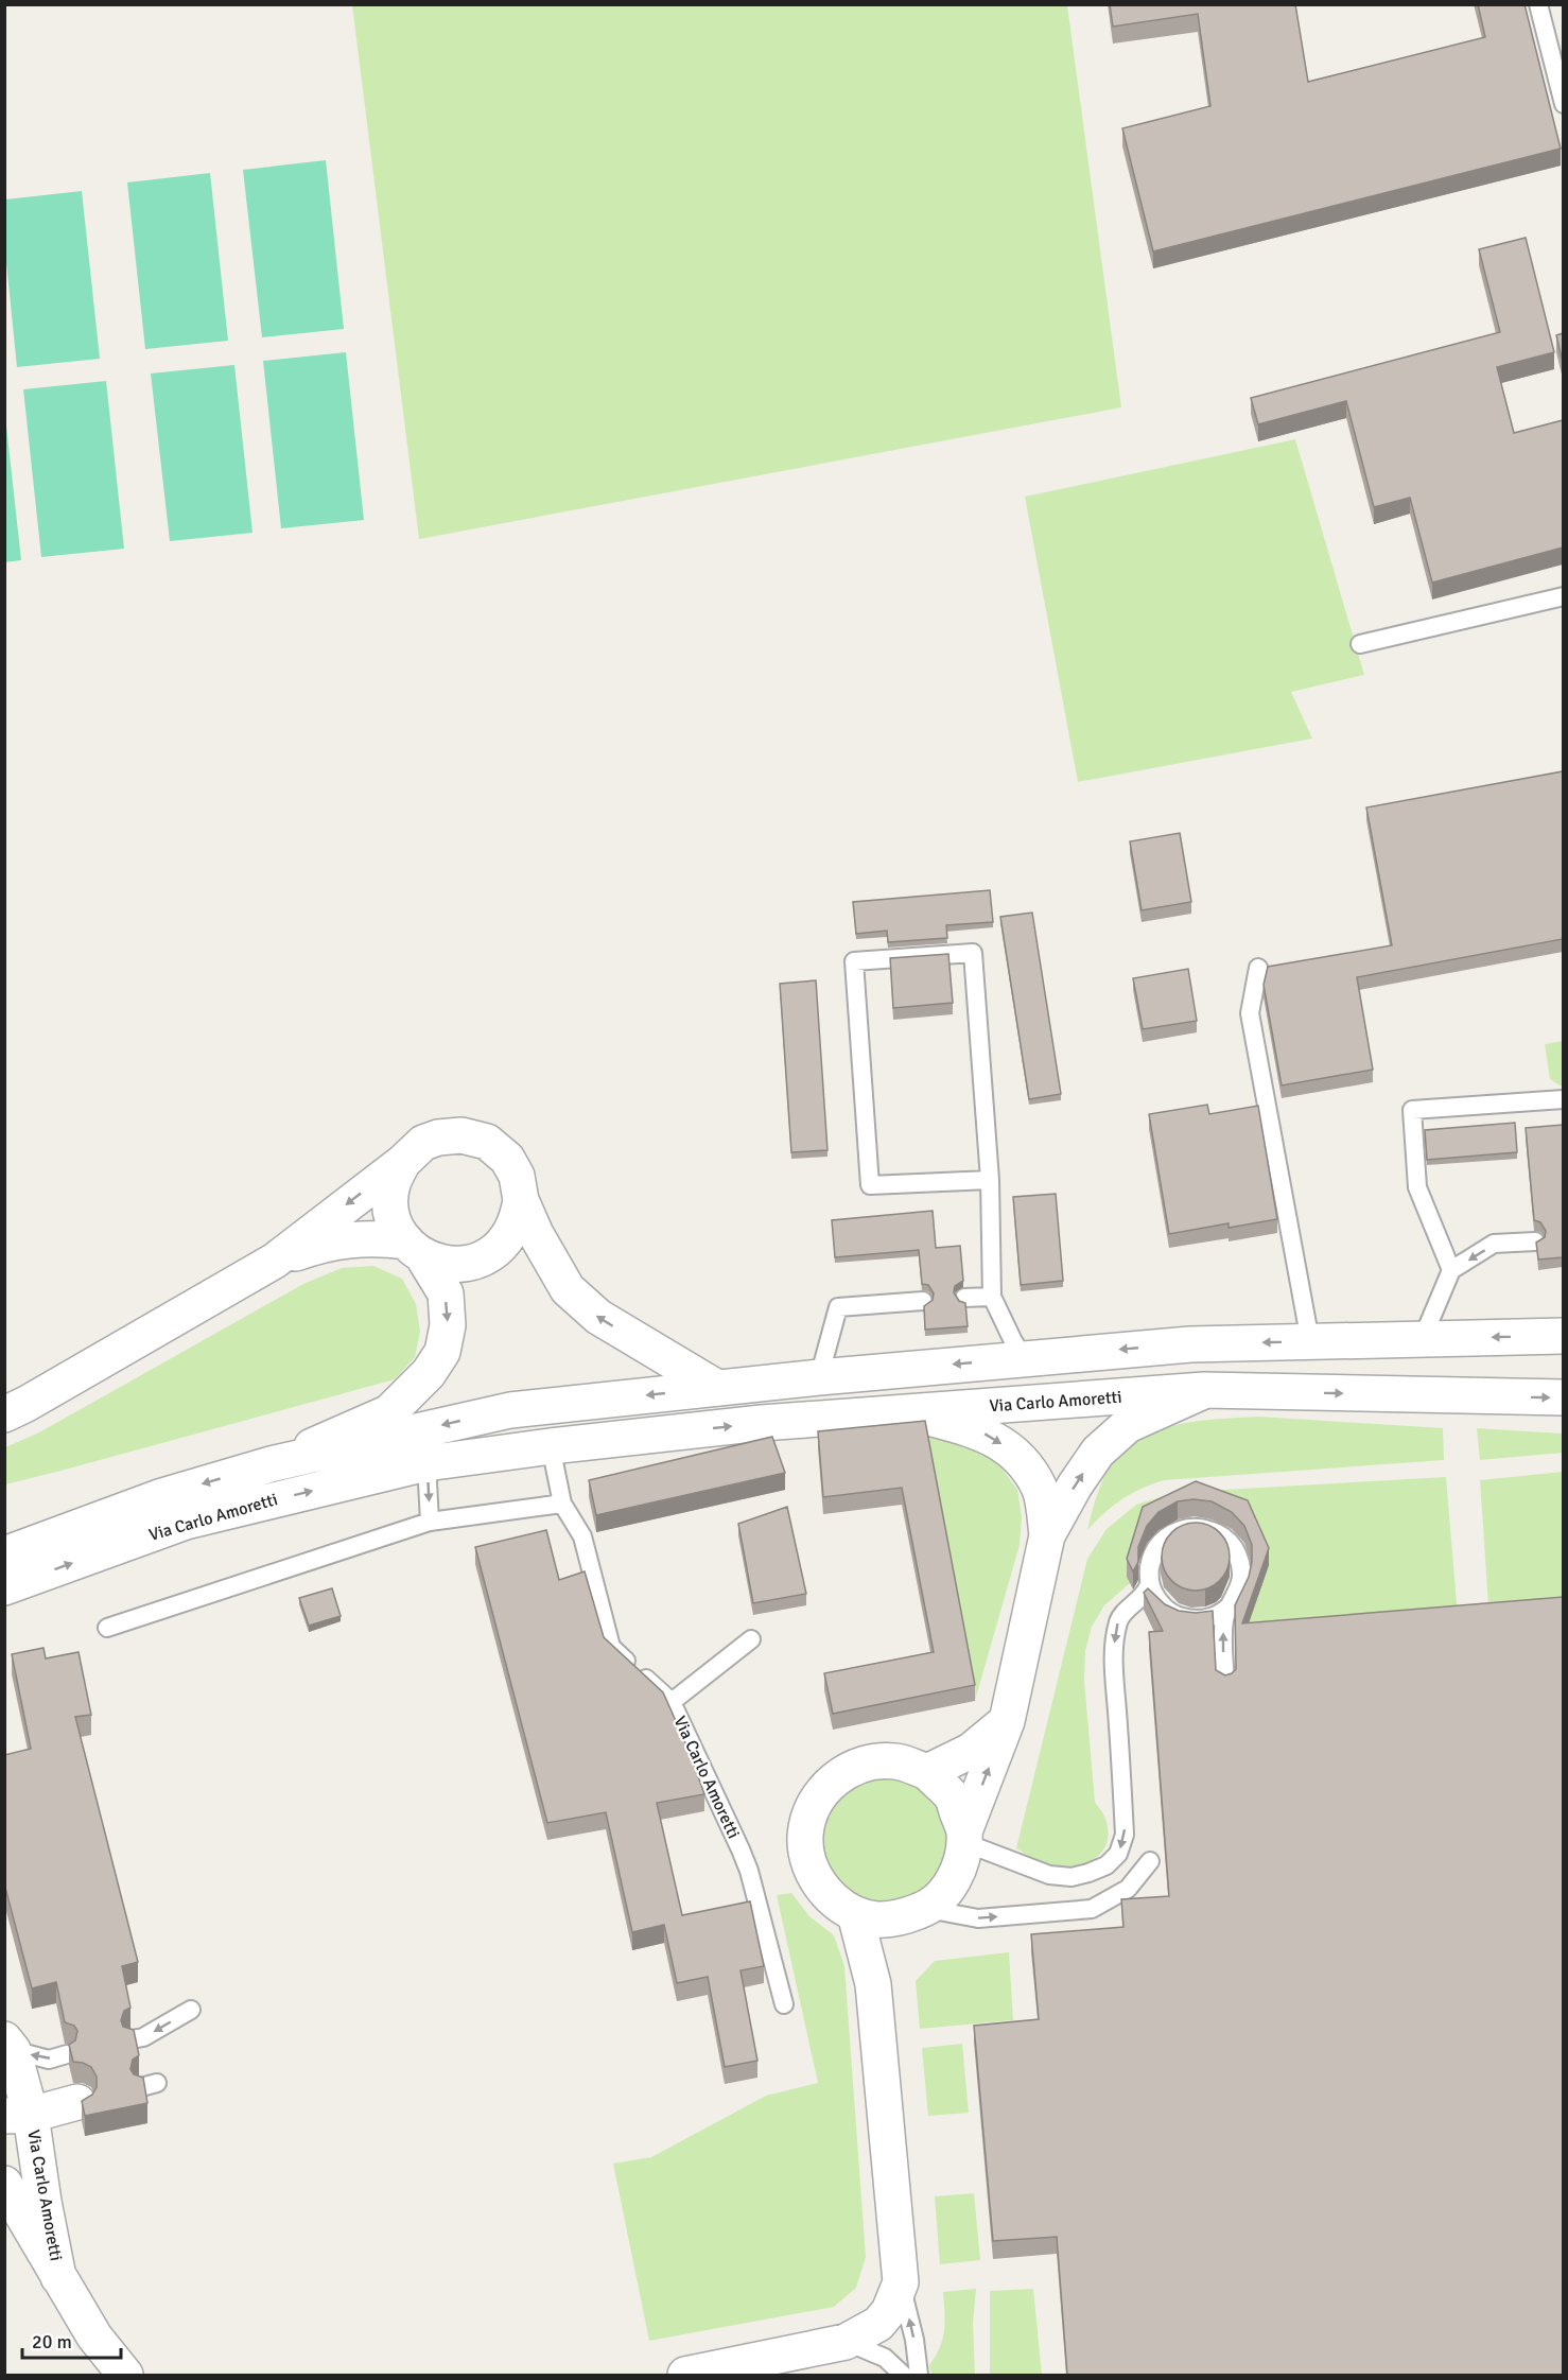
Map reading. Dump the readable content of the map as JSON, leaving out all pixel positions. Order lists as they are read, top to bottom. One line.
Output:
{"streets":{"street":["Via Carlo Amoretti"]},"scale_bar":"20 m"}
